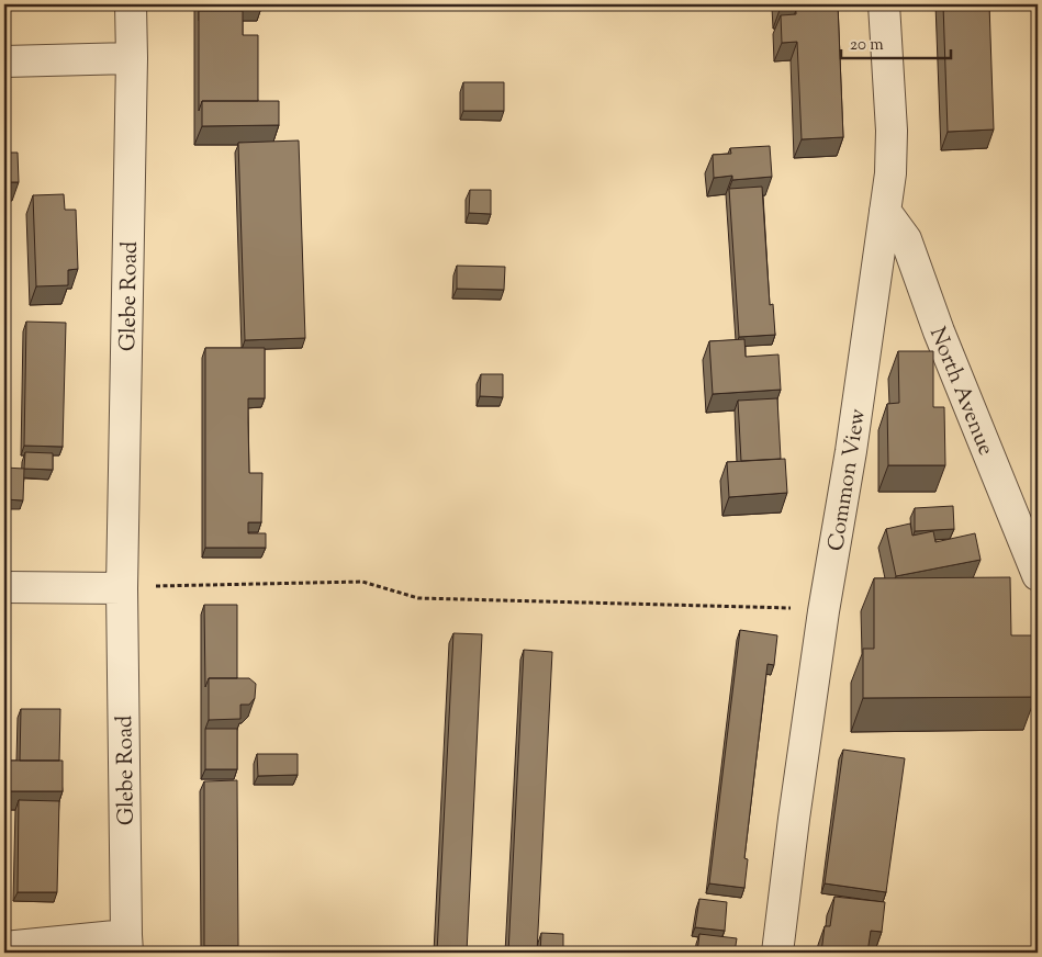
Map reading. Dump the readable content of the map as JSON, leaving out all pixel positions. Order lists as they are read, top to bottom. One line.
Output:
{"streets":{"street":["Glebe Road","North Avenue","Common View"]},"crossings":[["North Avenue","Common View"]],"scale_bar":"20 m"}
